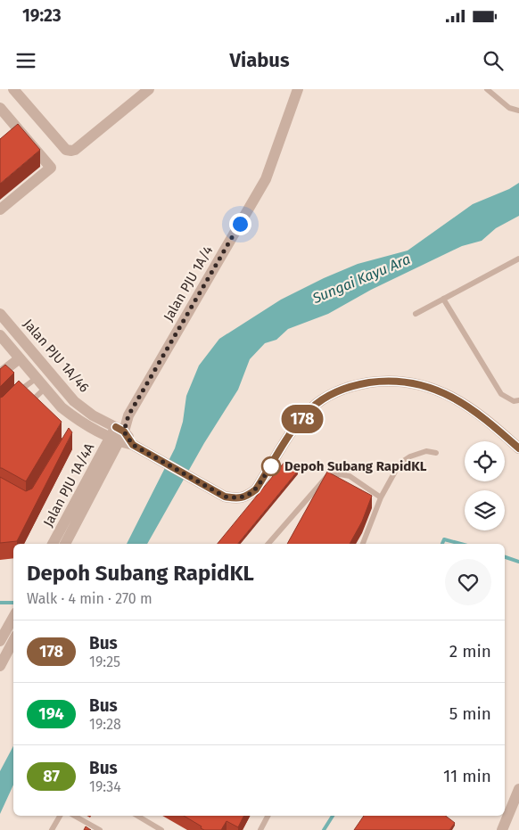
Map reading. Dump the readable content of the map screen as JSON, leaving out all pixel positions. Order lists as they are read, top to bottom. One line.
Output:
{"streets":{"street":["Jalan PJU 1A/4","Jalan PJU 1A/46","Jalan PJU 1A/4A"]},"crossings":[["Jalan PJU 1A/4","Jalan PJU 1A/46"],["Jalan PJU 1A/4","Jalan PJU 1A/4A"],["Jalan PJU 1A/46","Jalan PJU 1A/4A"]],"water":["Sungai Kayu Ara"],"places":["Depoh Subang RapidKL"],"lines":["bus line 178"],"page":{"status":"19:23","header":"Viabus","on_map":"178","heading":["Depoh Subang RapidKL","Walk · 4 min · 270 m"],"list":[{"mark":"178","name":"Bus","note":"19:25","value":"2 min"},{"mark":"194","name":"Bus","note":"19:28","value":"5 min"},{"mark":"87","name":"Bus","note":"19:34","value":"11 min"}]}}
